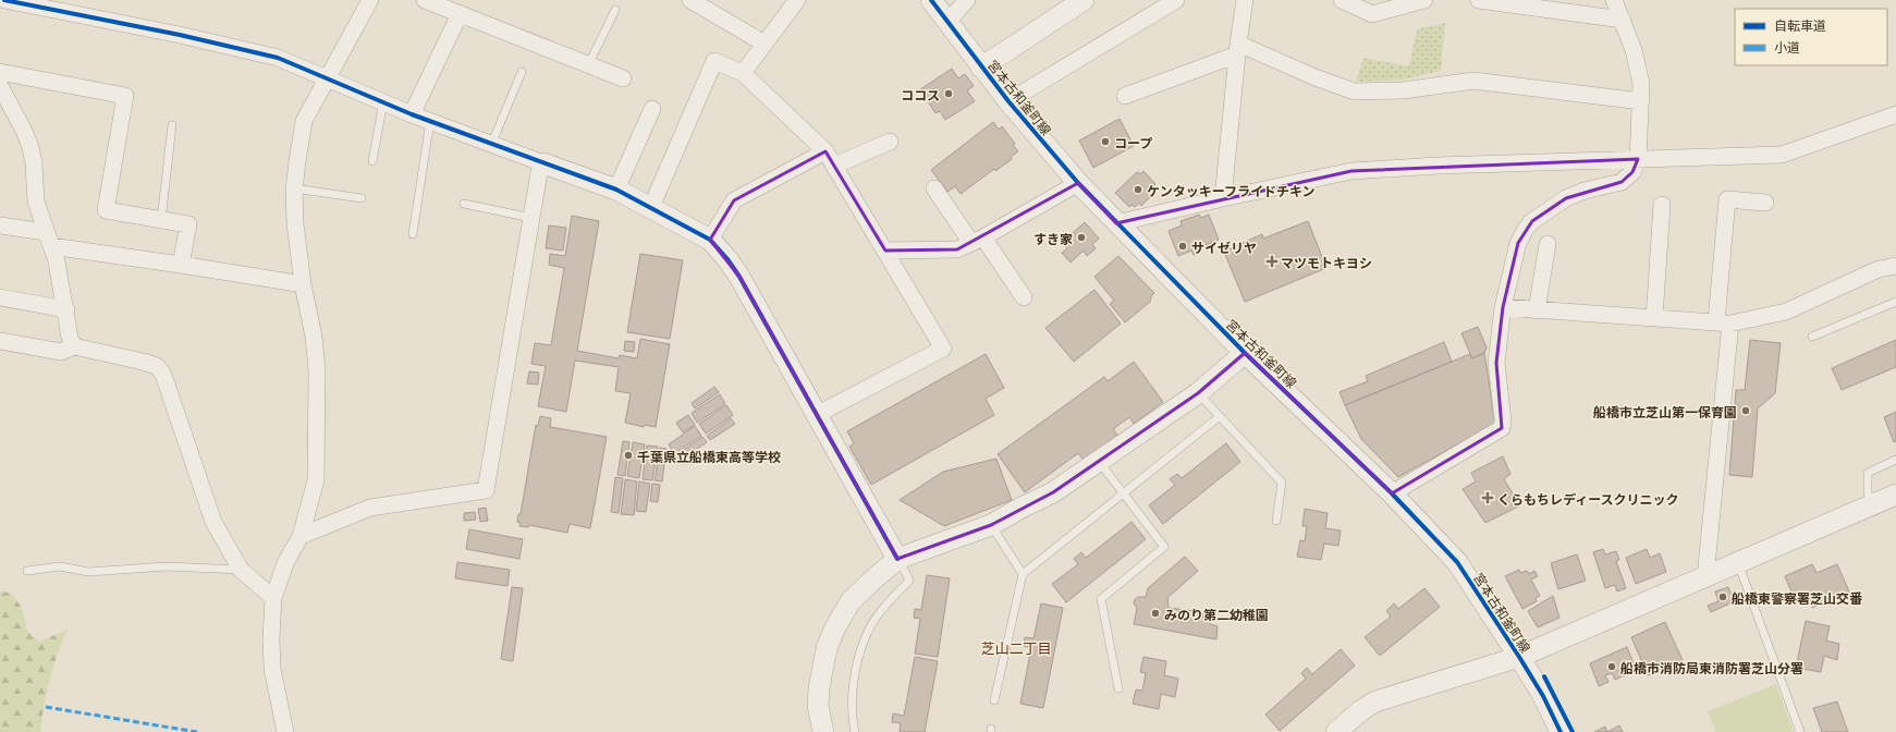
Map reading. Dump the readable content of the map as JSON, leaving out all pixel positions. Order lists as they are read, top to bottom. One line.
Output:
{"streets":{"street":["宮本古和釜町線"]},"districts":["芝山二丁目"],"places":{"other":["ココス","コープ","ケンタッキーフライドチキン","すき家","サイゼリヤ","船橋市立芝山第一保育園","千葉県立船橋東高等学校","船橋東警察署芝山交番","みのり第二幼稚園","船橋市消防局東消防署芝山分署"],"health":["マツモトキヨシ","くらもちレディースクリニック"]},"legend":["自転車道","小道"]}
